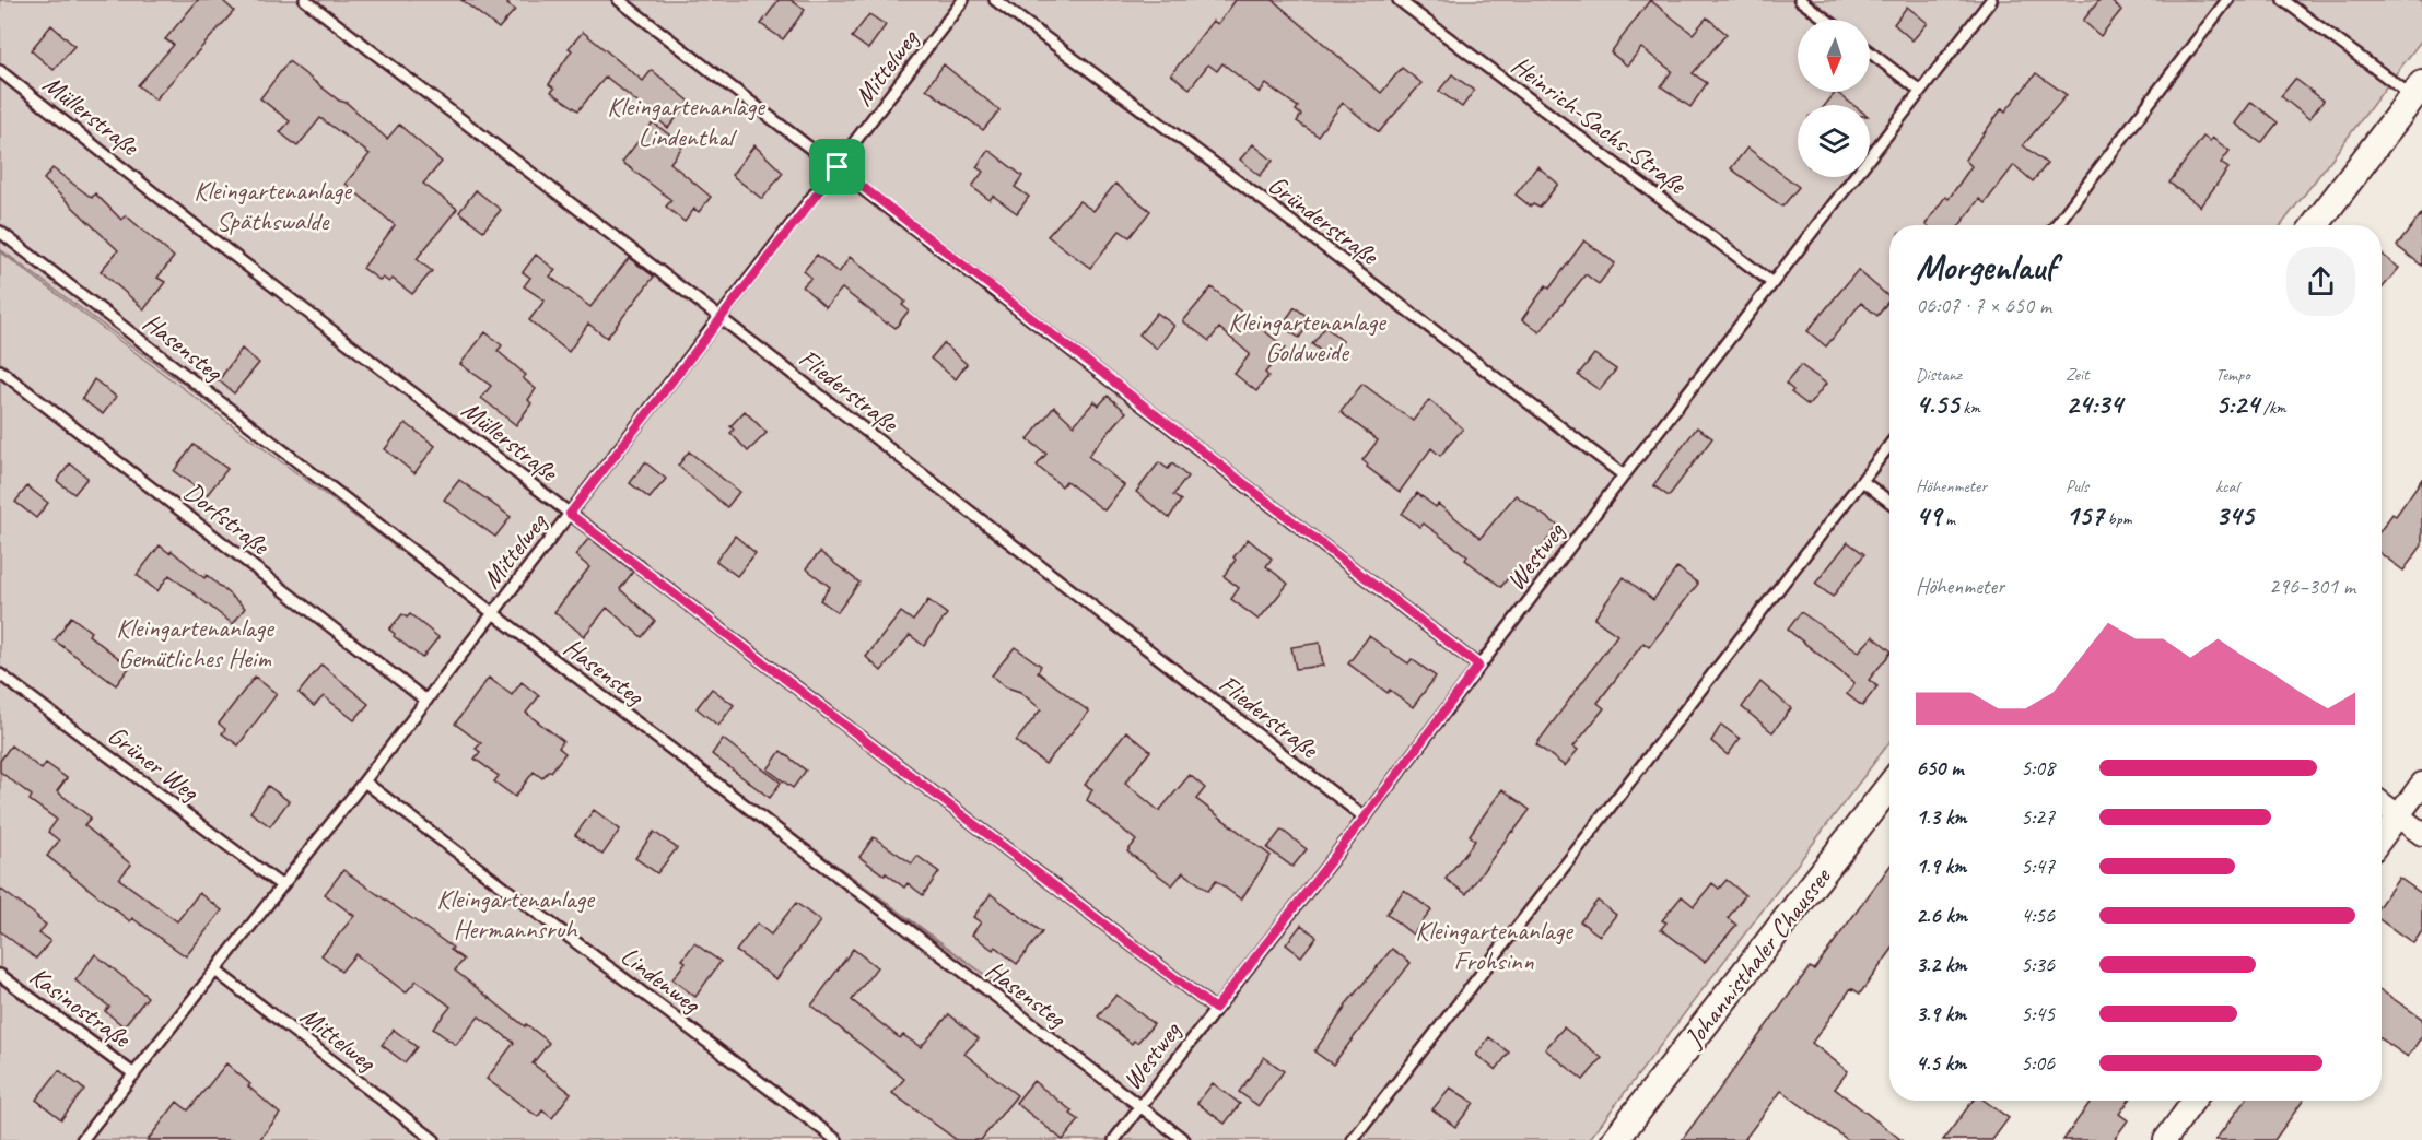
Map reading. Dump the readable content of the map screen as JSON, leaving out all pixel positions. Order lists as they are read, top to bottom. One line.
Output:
{"streets":{"street":["Johannisthaler Chaussee"],"lane":["Mittelweg","Müllerstraße","Heinrich-Sachs-Straße","Gründerstraße","Hasensteg","Fliederstraße","Dorfstraße","Westweg","Grüner Weg","Lindenweg","Kasinostraße"]},"crossings":[["Mittelweg","Müllerstraße"],["Mittelweg","Hasensteg"],["Mittelweg","Fliederstraße"],["Mittelweg","Dorfstraße"],["Mittelweg","Grüner Weg"],["Mittelweg","Lindenweg"],["Mittelweg","Kasinostraße"],["Müllerstraße","Westweg"],["Heinrich-Sachs-Straße","Westweg"],["Gründerstraße","Westweg"],["Hasensteg","Westweg"],["Fliederstraße","Westweg"]],"parks":["Kleingartenanlage Lindenthal","Kleingartenanlage Späthswalde","Kleingartenanlage Goldweide","Kleingartenanlage Gemütliches Heim","Kleingartenanlage Hermannsruh","Kleingartenanlage Frohsinn"],"north":"bottom","page":{"heading":["Morgenlauf","06:07 · 7 × 650 m"],"stats":[["Distanz","4.55 km"],["Zeit","24:34"],["Tempo","5:24 /km"],["Höhenmeter","49 m"],["Puls","157 bpm"],["kcal","345"]],"chart":["Höhenmeter","296–301 m"],"list":[{"name":"650 m","note":"5:08"},{"name":"1.3 km","note":"5:27"},{"name":"1.9 km","note":"5:47"},{"name":"2.6 km","note":"4:56"},{"name":"3.2 km","note":"5:36"},{"name":"3.9 km","note":"5:45"},{"name":"4.5 km","note":"5:06"}]}}
